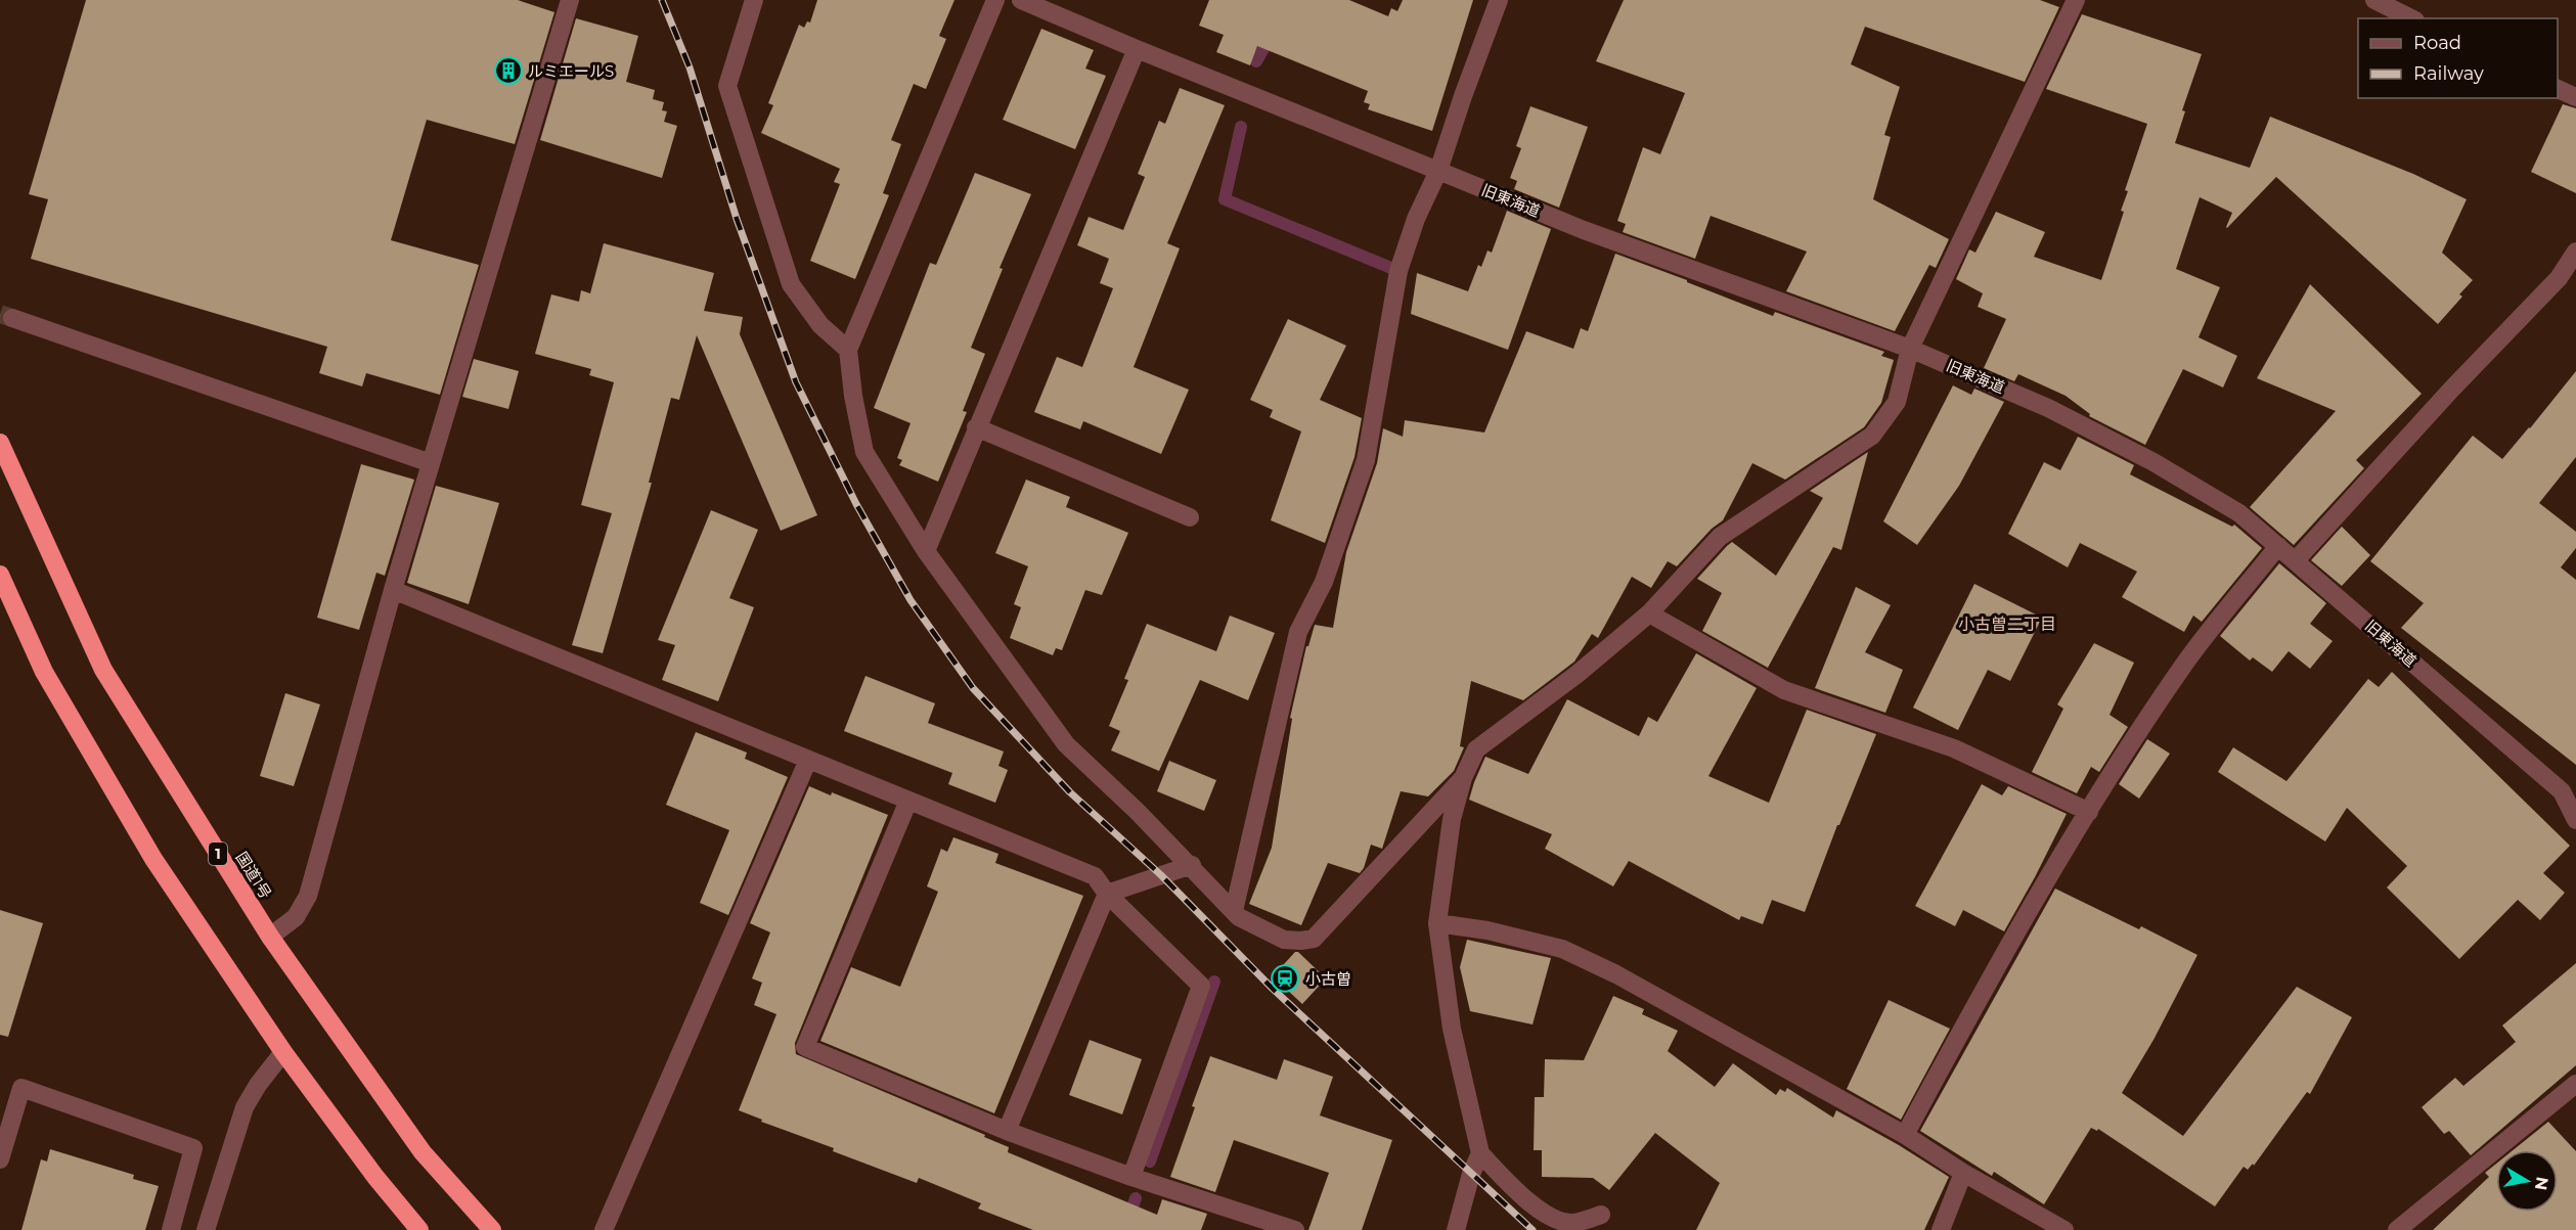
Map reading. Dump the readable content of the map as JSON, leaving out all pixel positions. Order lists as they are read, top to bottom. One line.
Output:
{"streets":{"highway":["1","国道1号"],"street":["旧東海道"]},"districts":["小古曽二丁目"],"places":{"building":["ルミエールS"],"station":["小古曽"]},"legend":["Road","Railway"],"north":"right"}
